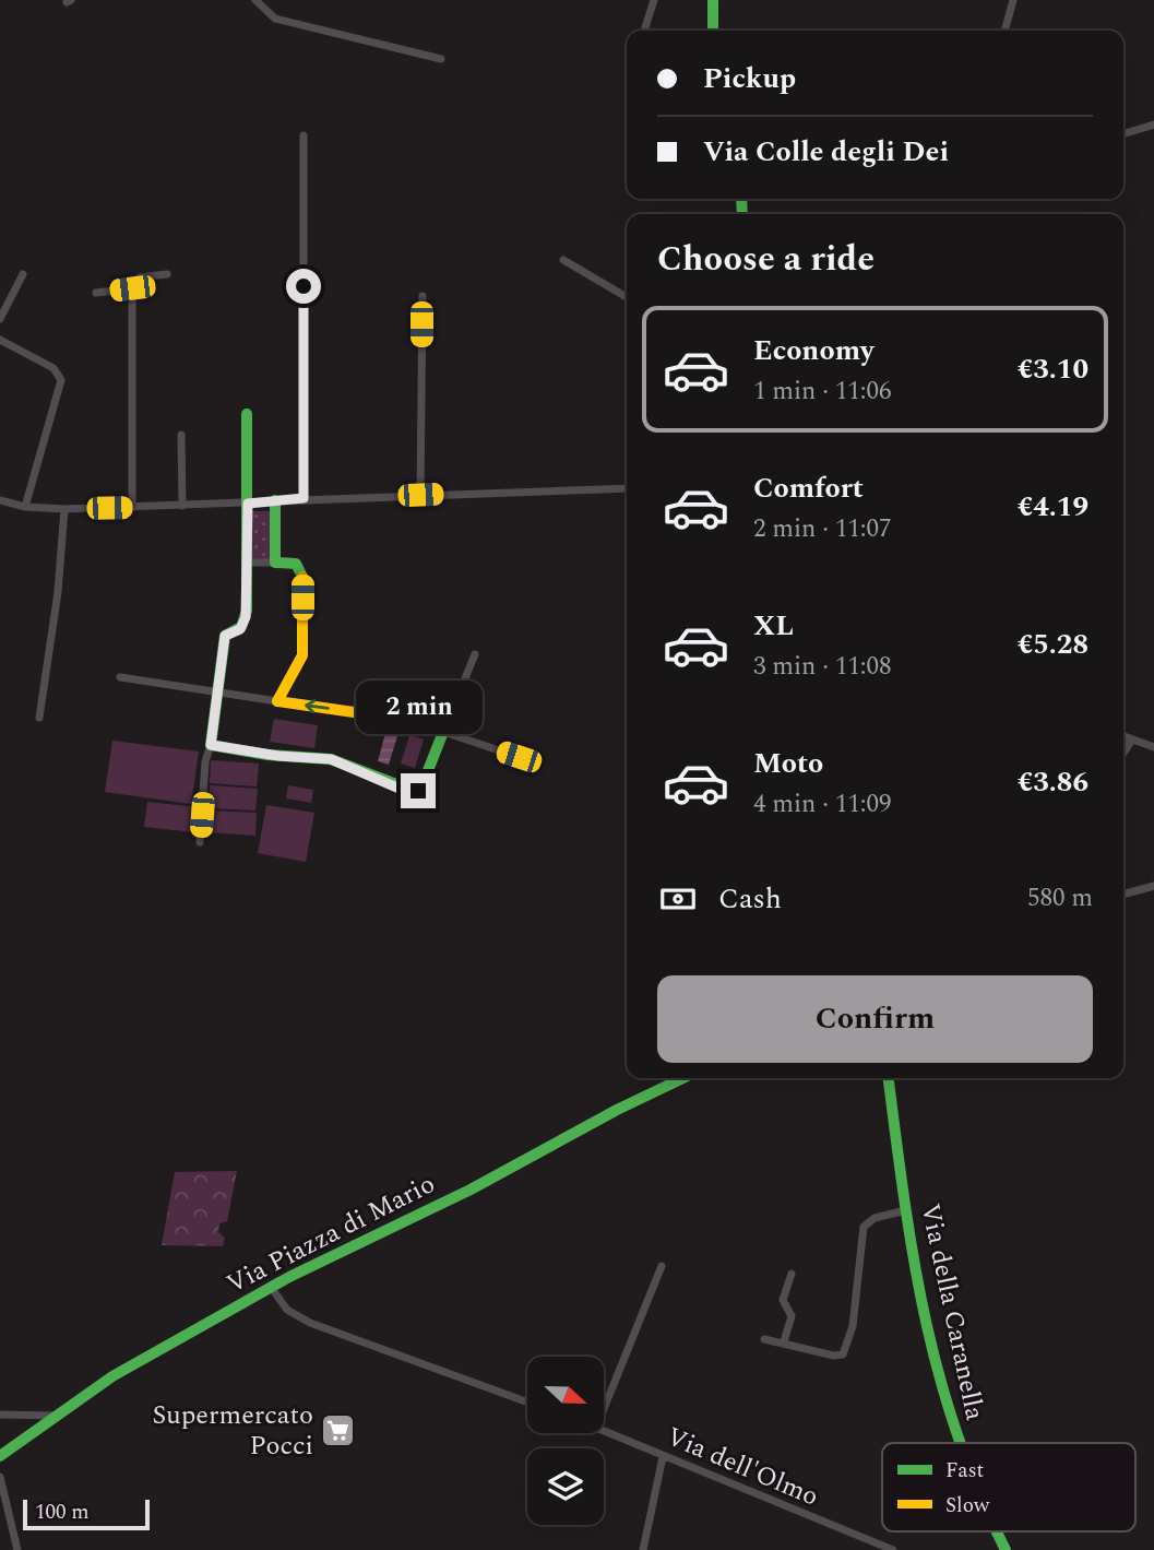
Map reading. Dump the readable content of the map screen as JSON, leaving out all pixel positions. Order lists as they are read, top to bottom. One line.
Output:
{"streets":{"street":["Via Piazza di Mario","Via della Caranella","Via dell'Olmo"]},"places":{"supermarket":["Supermercato Pocci"]},"legend":["Fast","Slow"],"scale_bar":"100 m","north":"right","page":{"banner":["Pickup","Via Colle degli Dei"],"heading":"Choose a ride","list":[{"name":"Economy","note":"1 min · 11:06","value":"€3.10"},{"name":"Comfort","note":"2 min · 11:07","value":"€4.19"},{"name":"XL","note":"3 min · 11:08","value":"€5.28"},{"name":"Moto","note":"4 min · 11:09","value":"€3.86"}],"bubble":"2 min","pay":["Cash","580 m"],"buttons":"Confirm","scale":"100 m"}}
